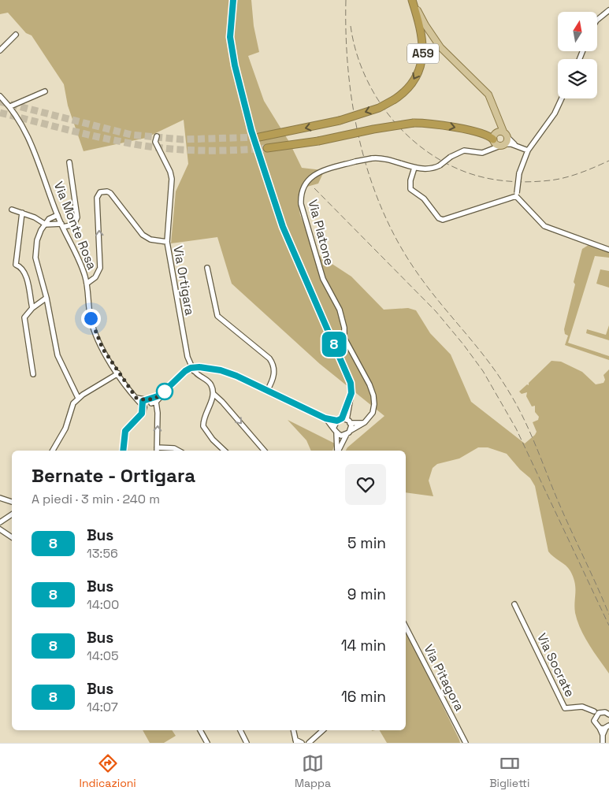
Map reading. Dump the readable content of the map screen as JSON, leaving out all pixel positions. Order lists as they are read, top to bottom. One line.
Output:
{"streets":{"highway":["A59"],"street":["Via Monte Rosa","Via Platone","Via Ortigara","Via Socrate","Via Pitagora"]},"lines":["bus line 8"],"north":"top","page":{"on_map":"8","heading":["Bernate - Ortigara","A piedi · 3 min · 240 m"],"list":[{"mark":"8","name":"Bus","note":"13:56","value":"5 min"},{"mark":"8","name":"Bus","note":"14:00","value":"9 min"},{"mark":"8","name":"Bus","note":"14:05","value":"14 min"},{"mark":"8","name":"Bus","note":"14:07","value":"16 min"}],"tabs":["Indicazioni","Mappa","Biglietti"]}}
